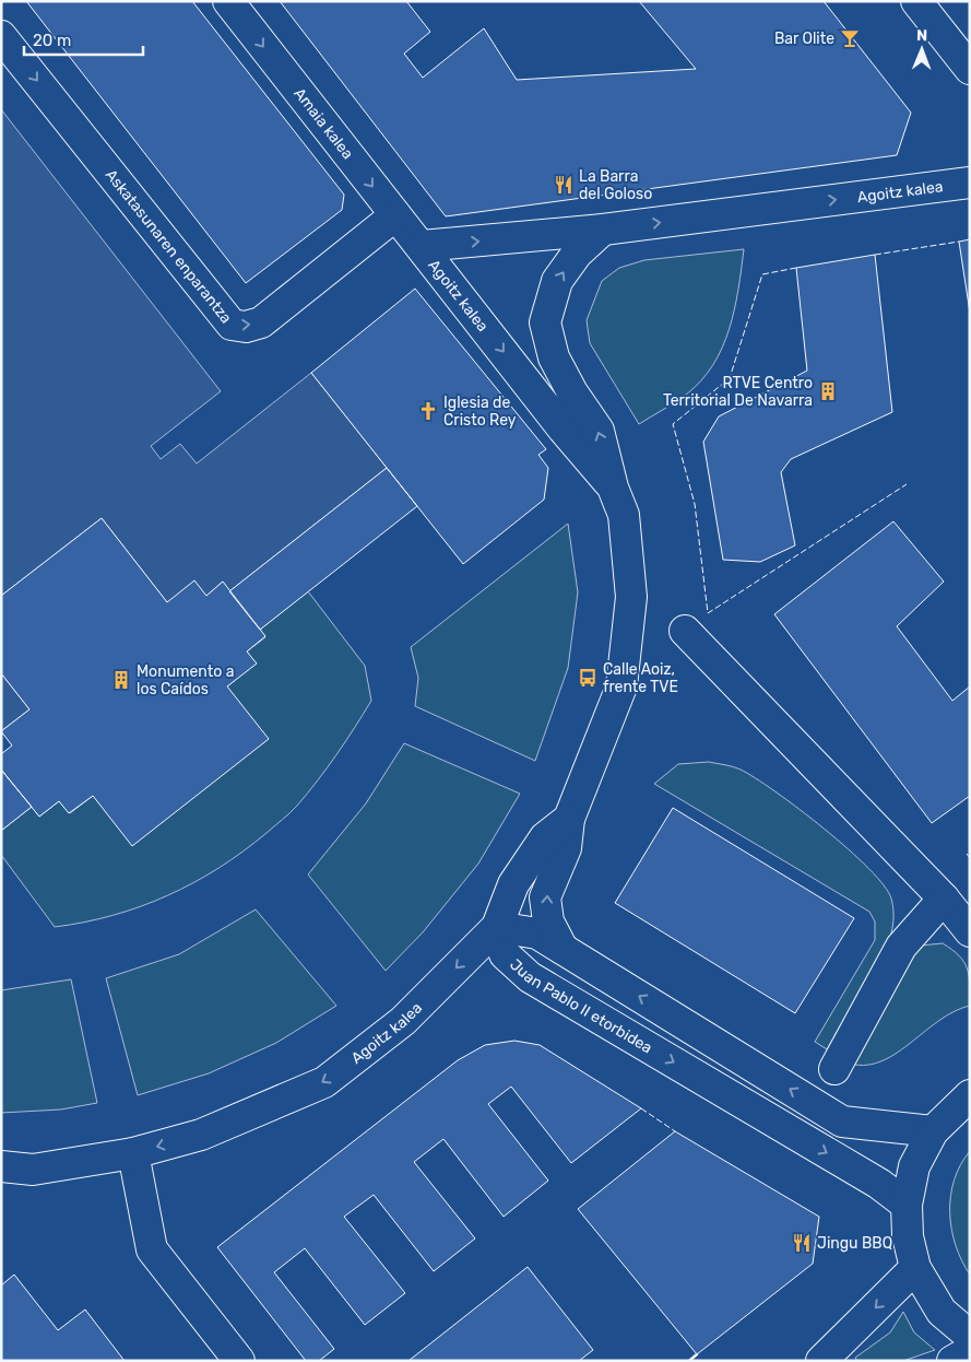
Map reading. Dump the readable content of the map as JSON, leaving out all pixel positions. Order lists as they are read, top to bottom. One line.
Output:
{"streets":{"street":["Amaia kalea","Agoitz kalea","Askatasunaren enparantza","Juan Pablo II etorbidea"]},"crossings":[["Amaia kalea","Agoitz kalea"],["Amaia kalea","Askatasunaren enparantza"],["Agoitz kalea","Juan Pablo II etorbidea"]],"one_way":["Amaia kalea"],"places":{"bar":["Bar Olite"],"restaurant":["La Barra del Goloso","Jingu BBQ"],"building":["RTVE Centro Territorial De Navarra","Monumento a los Caídos"],"church":["Iglesia de Cristo Rey"],"bus stop":["Calle Aoiz, frente TVE"]},"scale_bar":"20 m","north":"top"}
